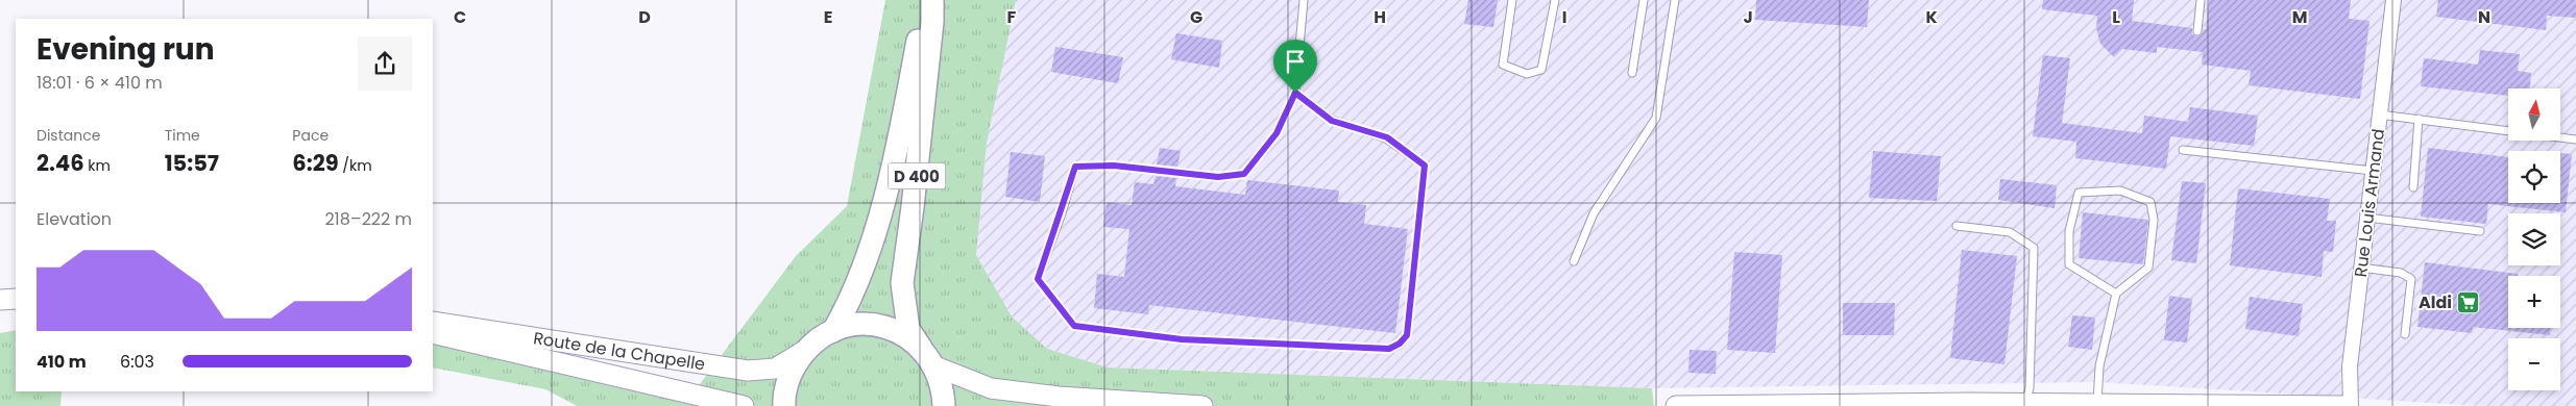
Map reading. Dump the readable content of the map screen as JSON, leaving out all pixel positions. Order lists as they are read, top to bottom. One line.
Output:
{"streets":{"main road":["D 400","Route de la Chapelle"],"street":["Rue Louis Armand"]},"places":{"supermarket":["Aldi"]},"north":"top","page":{"heading":["Evening run","18:01 · 6 × 410 m"],"map_buttons":["+","−"],"stats":[["Distance","2.46 km"],["Time","15:57"],["Pace","6:29 /km"]],"chart":["Elevation","218–222 m"],"list":[{"name":"410 m","note":"6:03"}]},"grid":{"columns":["C","D","E","F","G","H","I","J","K","L","M","N"]}}
